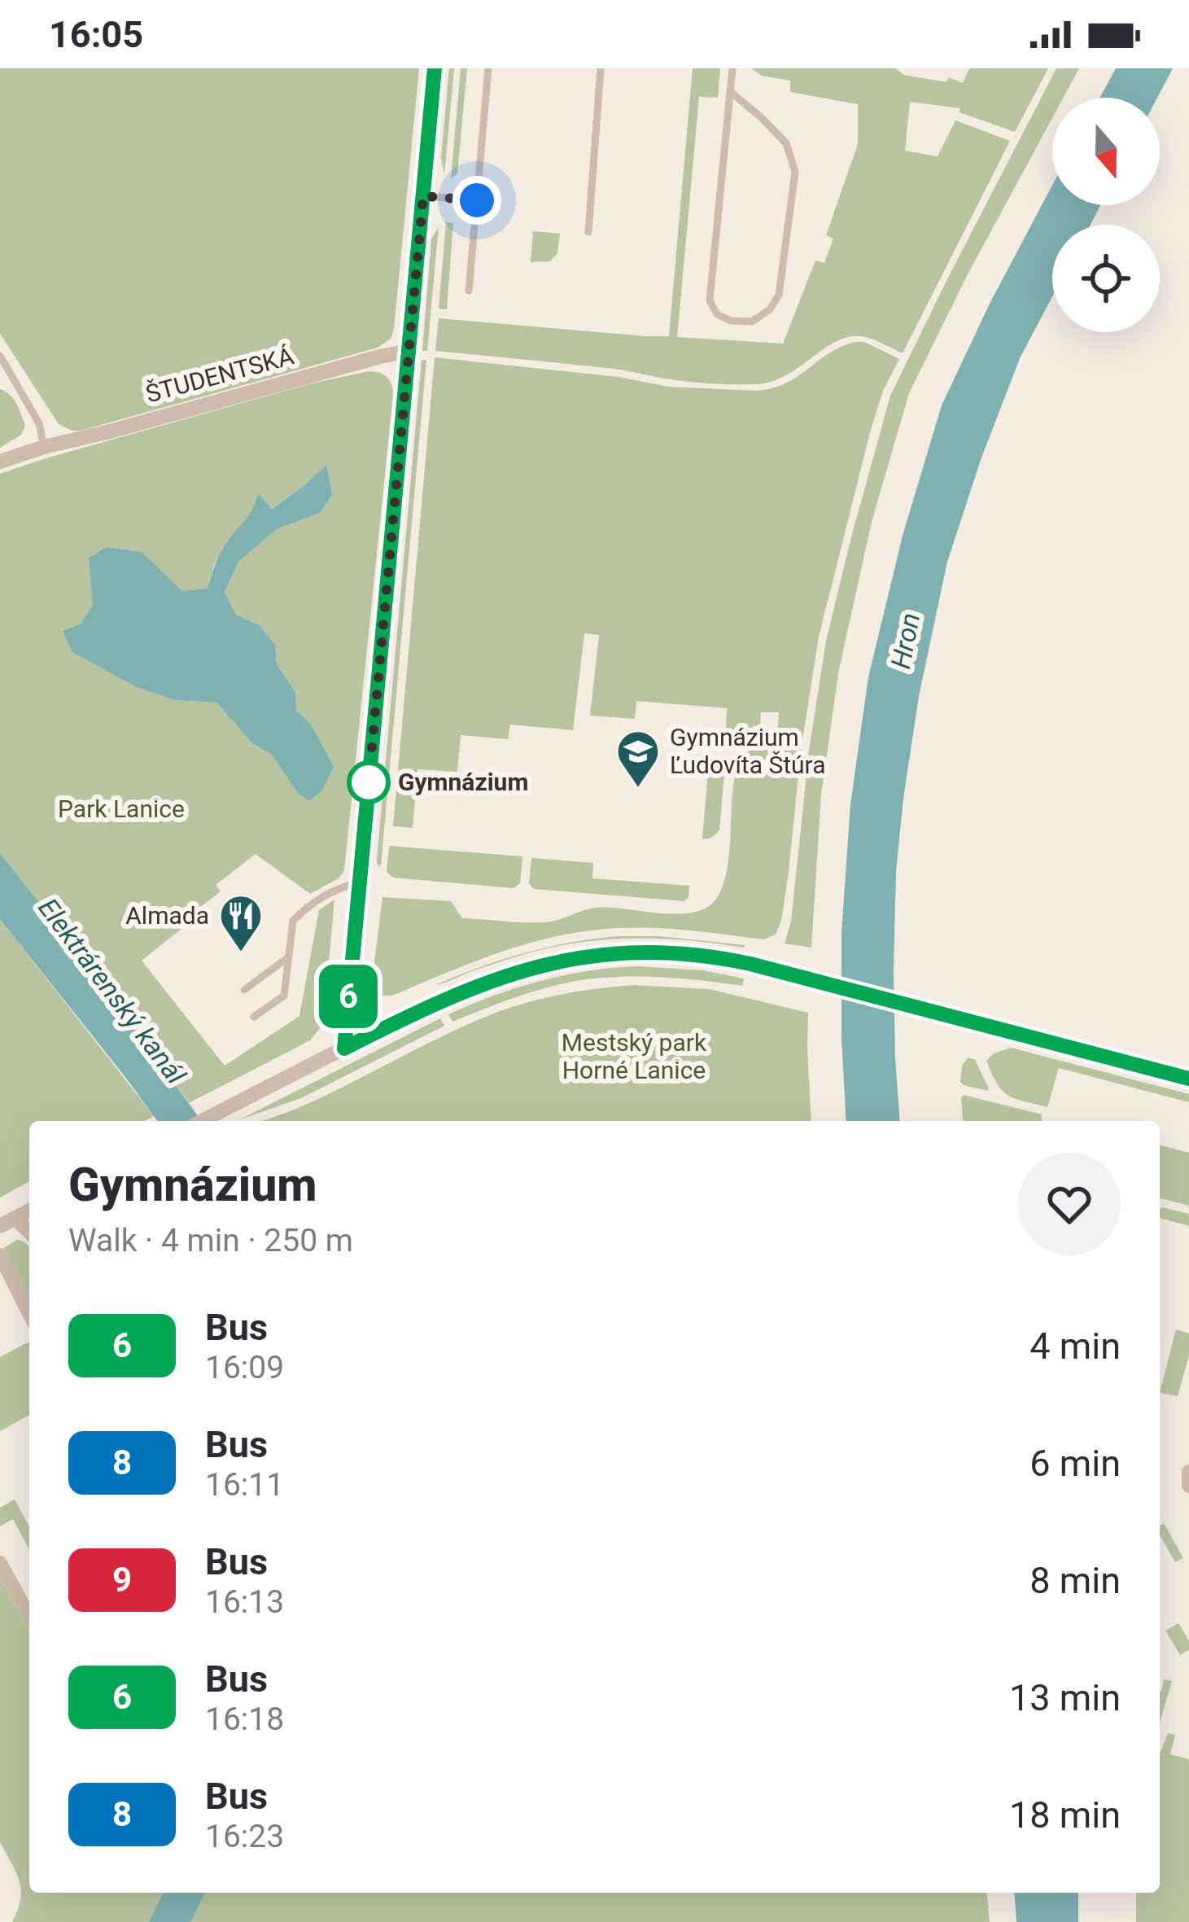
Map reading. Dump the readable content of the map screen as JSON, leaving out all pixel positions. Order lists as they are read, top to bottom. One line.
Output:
{"streets":{"street":["ŠTUDENTSKÁ"]},"water":["Hron","Elektrárenský kanál"],"parks":["Park Lanice","Mestský park Horné Lanice"],"places":{"other":["Gymnázium"],"school or university":["Gymnázium Ľudovíta Štúra"],"restaurant":["Almada"]},"lines":["bus line 6"],"north":"bottom","page":{"status":"16:05","on_map":"6","heading":["Gymnázium","Walk · 4 min · 250 m"],"list":[{"mark":"6","name":"Bus","note":"16:09","value":"4 min"},{"mark":"8","name":"Bus","note":"16:11","value":"6 min"},{"mark":"9","name":"Bus","note":"16:13","value":"8 min"},{"mark":"6","name":"Bus","note":"16:18","value":"13 min"},{"mark":"8","name":"Bus","note":"16:23","value":"18 min"}]}}
